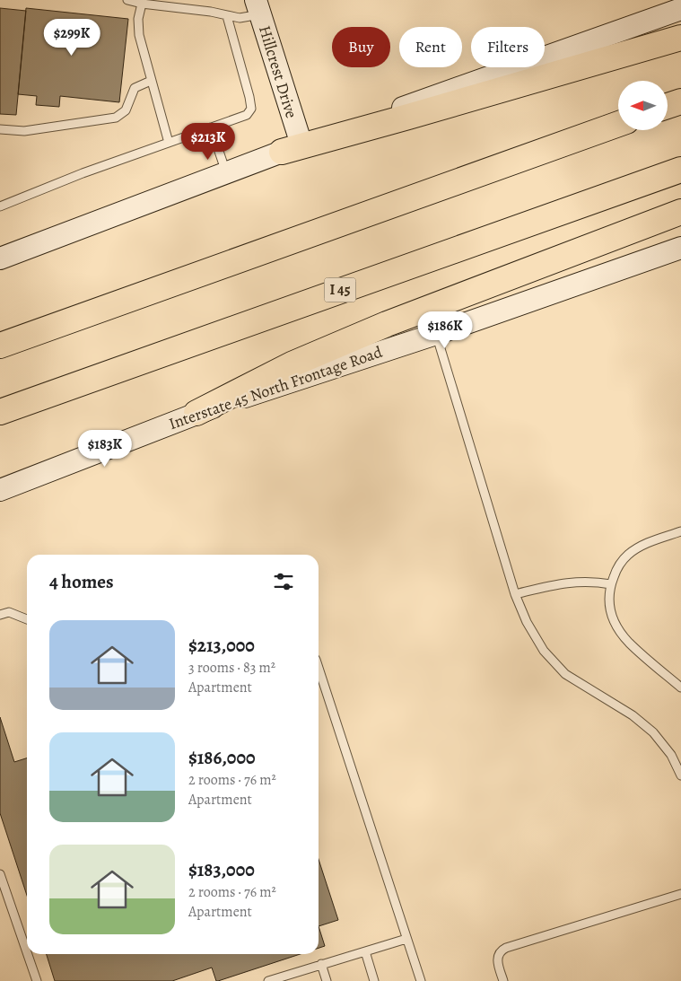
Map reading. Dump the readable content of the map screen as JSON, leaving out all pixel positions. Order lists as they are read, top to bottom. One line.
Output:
{"streets":{"highway":["I 45"],"main road":["Hillcrest Drive","Interstate 45 North Frontage Road"]},"north":"left","page":{"price":["$299K","$213K","$186K","$183K"],"chip":["Buy","Rent","Filters"],"heading":"4 homes","list":[{"name":"$213,000","note":"3 rooms · 83 m² · Apartment"},{"name":"$186,000","note":"2 rooms · 76 m² · Apartment"},{"name":"$183,000","note":"2 rooms · 76 m² · Apartment"}]}}
